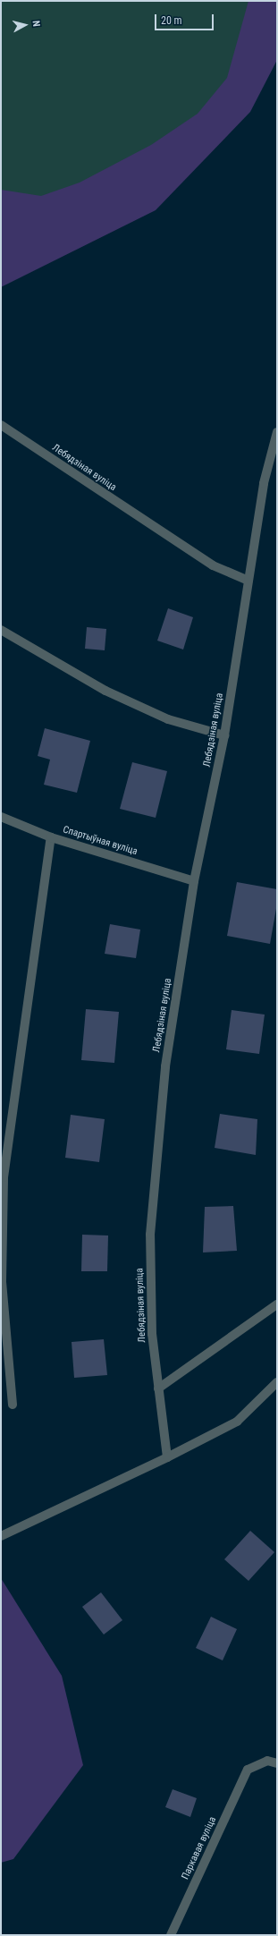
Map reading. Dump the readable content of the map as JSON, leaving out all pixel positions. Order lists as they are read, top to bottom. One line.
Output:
{"streets":{"street":["Лебядзіная вуліца","Спартыўная вуліца","Паркавая вуліца"]},"crossings":[["Лебядзіная вуліца","Спартыўная вуліца"]],"scale_bar":"20 m","north":"right"}
